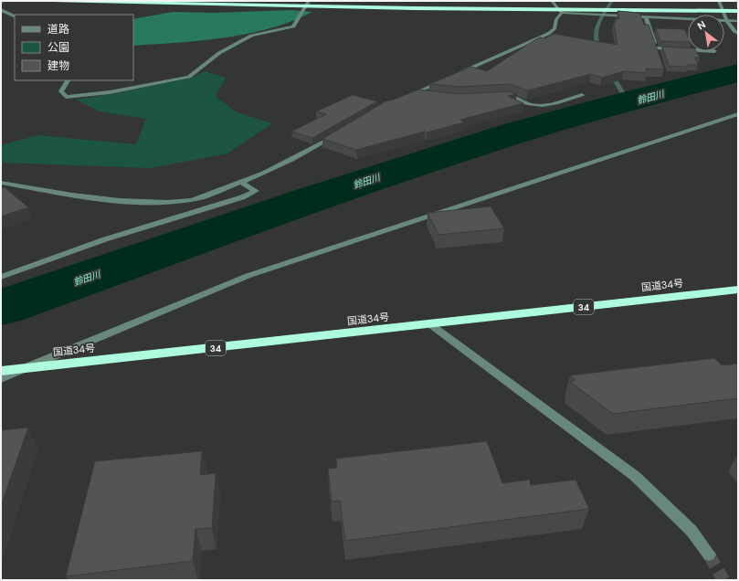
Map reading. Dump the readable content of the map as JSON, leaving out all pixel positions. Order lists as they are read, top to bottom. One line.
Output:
{"streets":{"highway":["国道34号","34"]},"water":["鈴田川"],"legend":["道路","公園","建物"],"north":"top left"}
